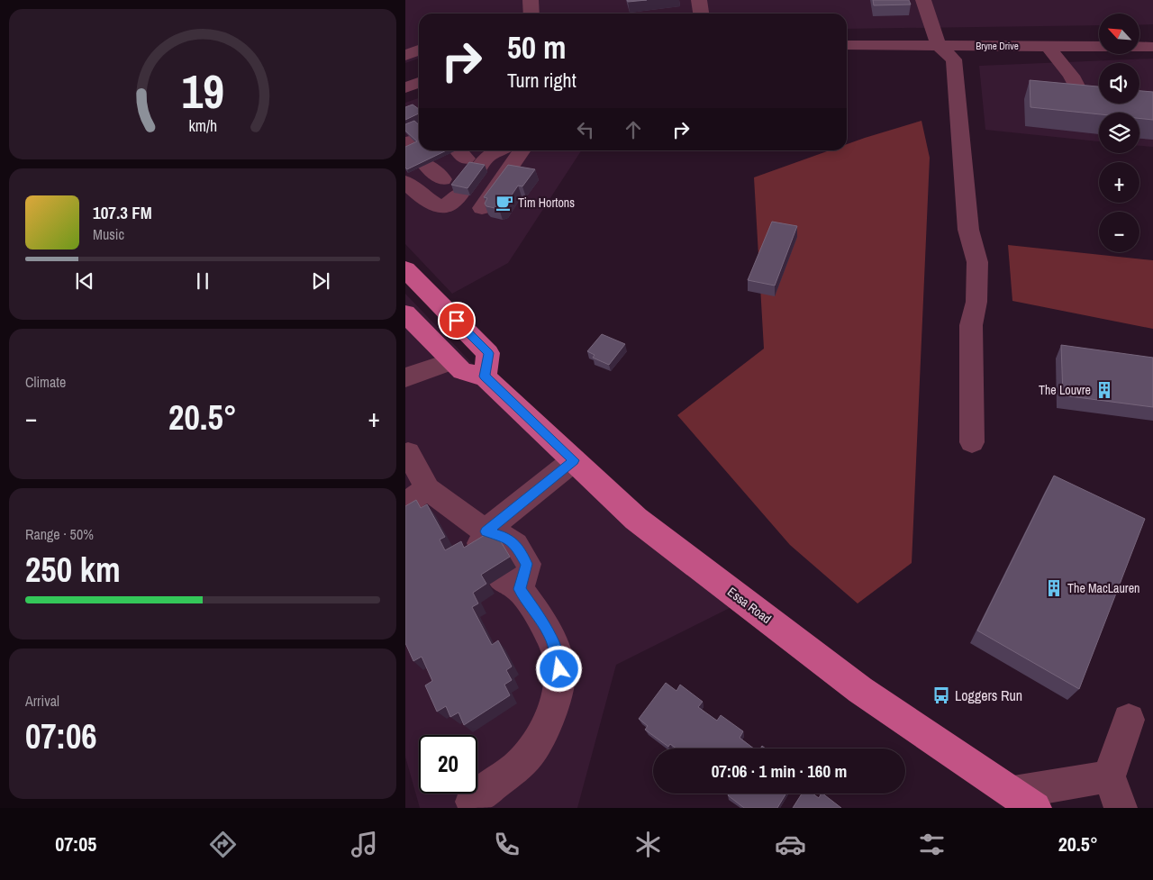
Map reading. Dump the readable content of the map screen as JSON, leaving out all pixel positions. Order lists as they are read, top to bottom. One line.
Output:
{"streets":{"main road":["Essa Road"],"street":["Bryne Drive"]},"places":{"cafe":["Tim Hortons"],"building":["The Louvre","The MacLauren"],"bus stop":["Loggers Run"]},"north":"top left","page":{"map_buttons":["+","−"],"turn":["50 m","Turn right"],"song":["107.3 FM","Music"],"tile":["Climate",["Range · 50%","250 km"],["Arrival","07:06"]],"heat":["−","20.5°","+"],"limit":"20","trip":"07:06 · 1 min · 160 m","tabs":["07:05","20.5°"],"gauge":["19","km/h"]}}
